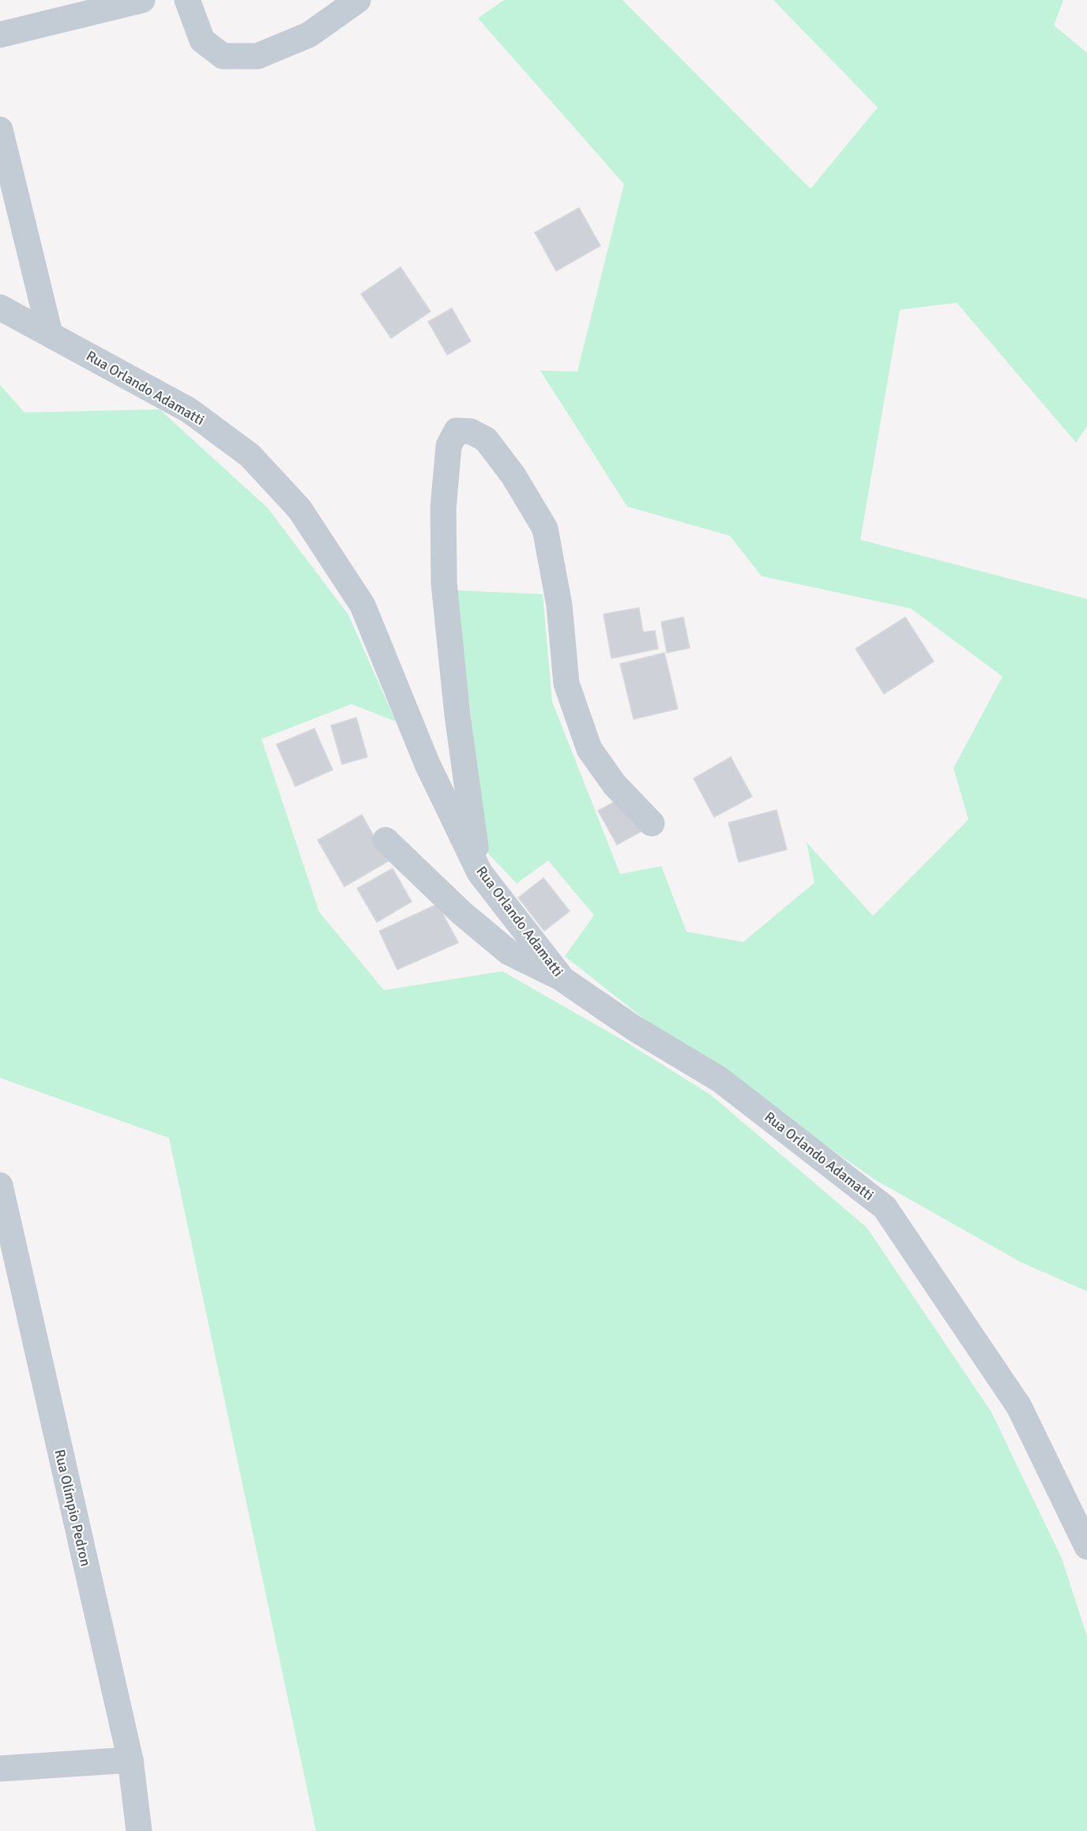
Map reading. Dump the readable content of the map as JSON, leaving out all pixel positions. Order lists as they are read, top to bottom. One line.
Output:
{"streets":{"street":["Rua Orlando Adamatti","Rua Olímpio Pedron"]}}
